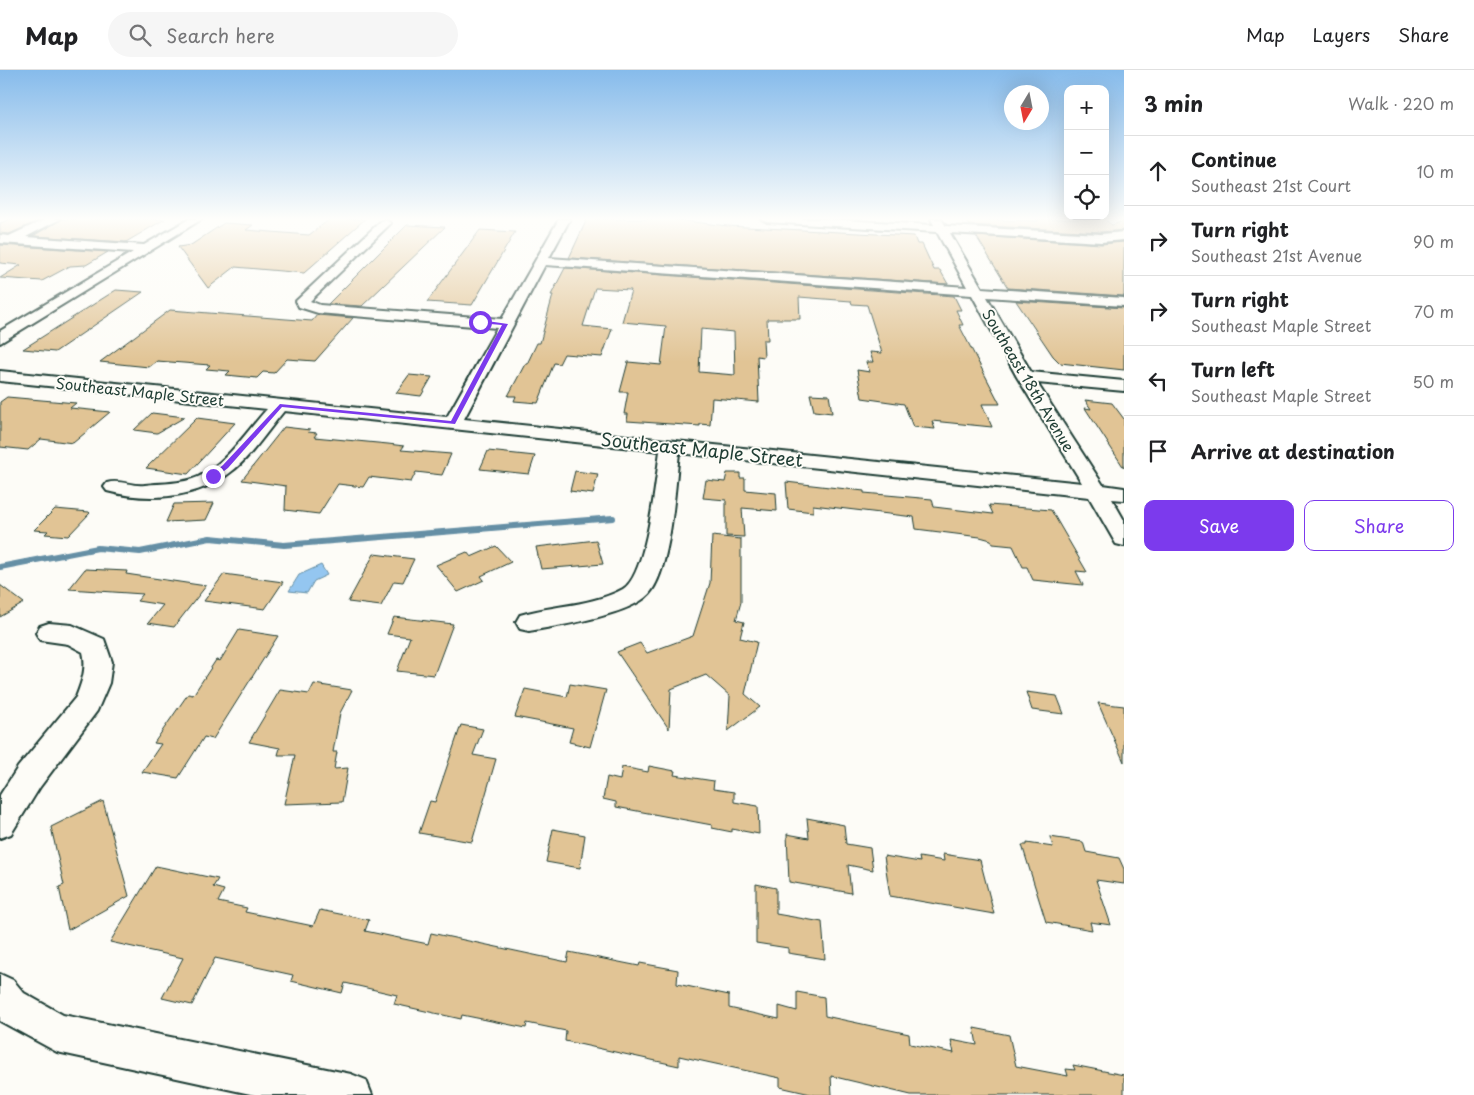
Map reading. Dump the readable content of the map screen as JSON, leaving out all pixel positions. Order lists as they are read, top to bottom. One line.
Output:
{"streets":{"street":["Southeast 18th Avenue","Southeast Maple Street"]},"crossings":[["Southeast 18th Avenue","Southeast Maple Street"]],"north":"bottom","page":{"header":"Map","search":"Search here","nav":["Map","Layers","Share"],"heading":["3 min","Walk · 220 m"],"map_buttons":["+","−"],"list":[["Continue","Southeast 21st Court","10 m"],["Turn right","Southeast 21st Avenue","90 m"],["Turn right","Southeast Maple Street","70 m"],["Turn left","Southeast Maple Street","50 m"],"Arrive at destination"],"buttons":["Save","Share"]}}
